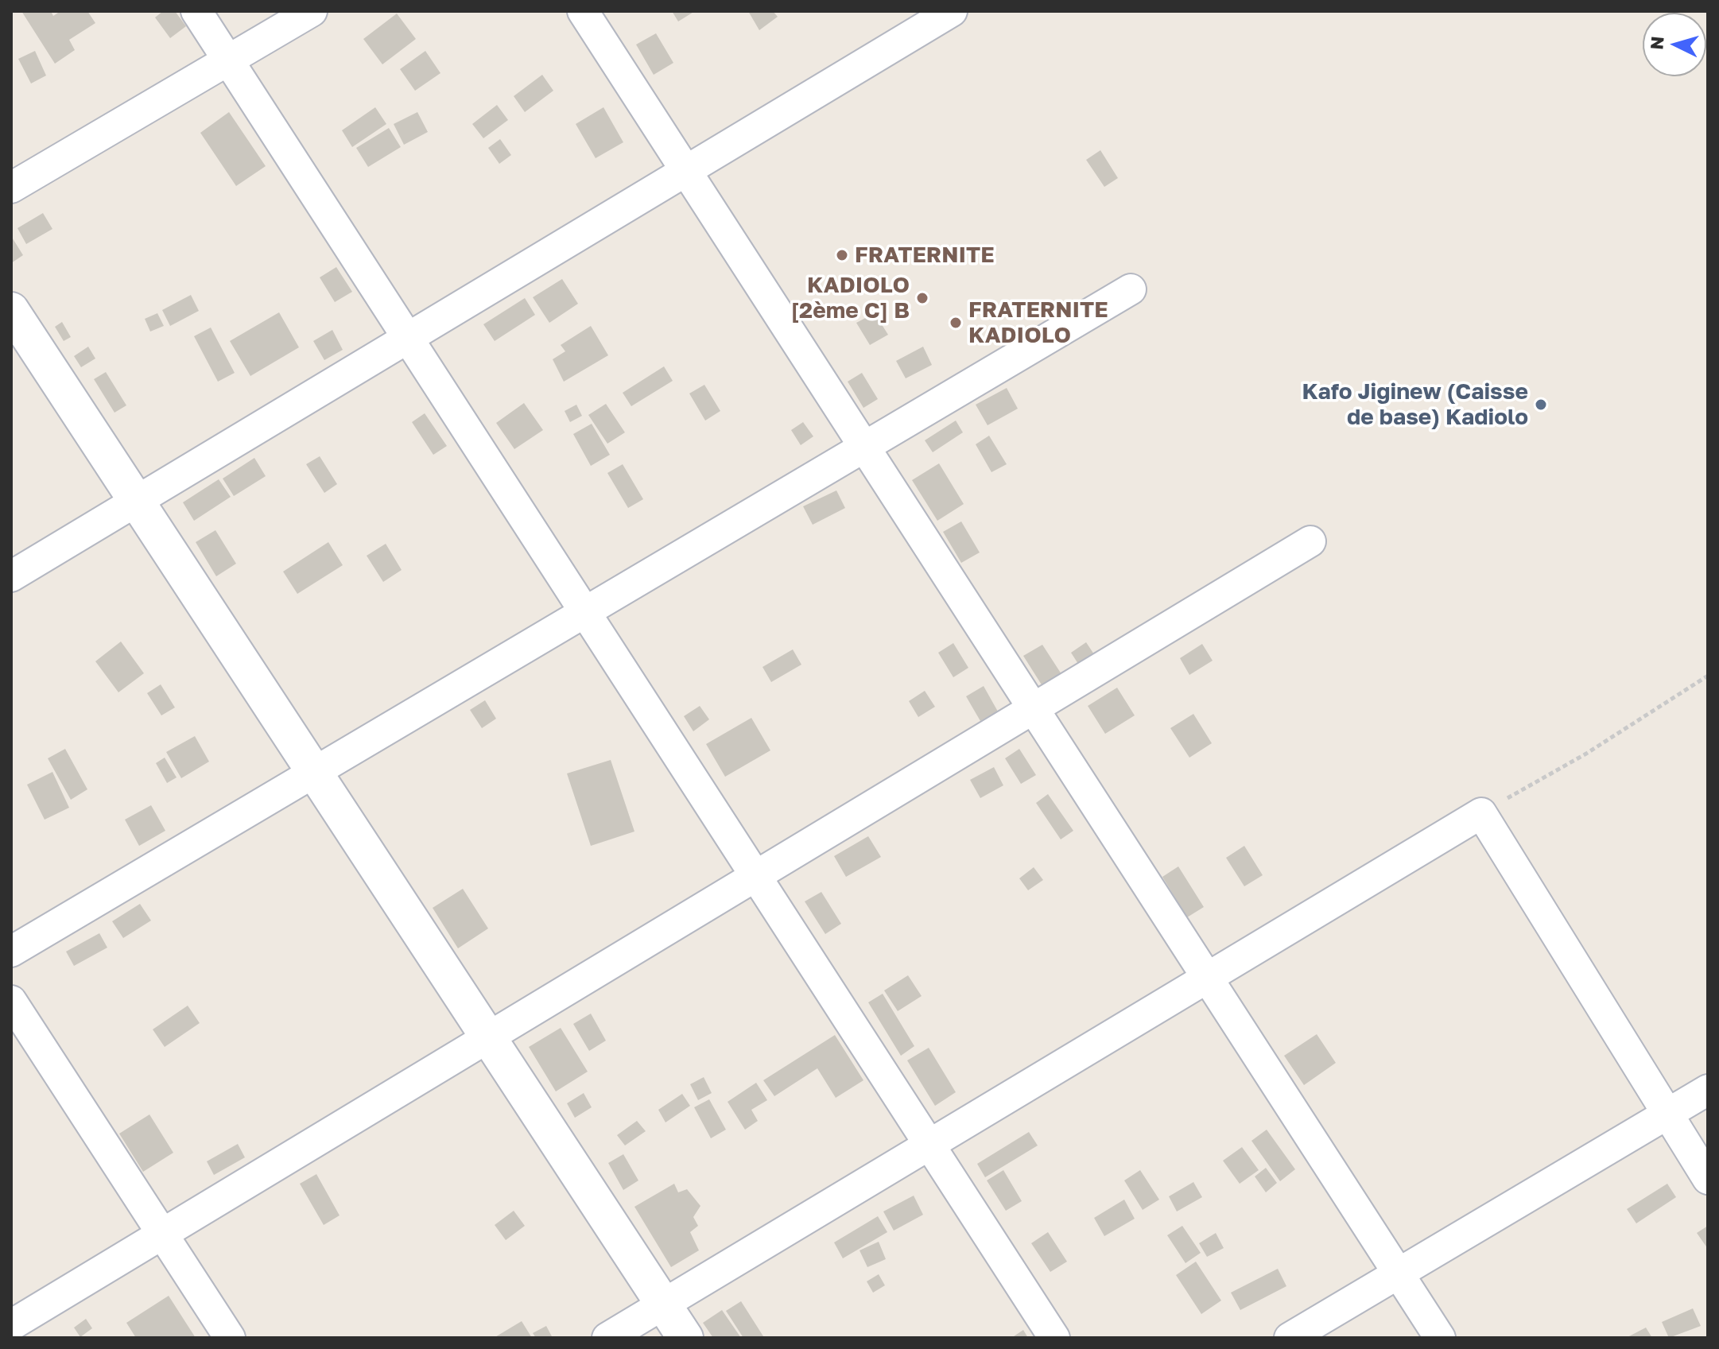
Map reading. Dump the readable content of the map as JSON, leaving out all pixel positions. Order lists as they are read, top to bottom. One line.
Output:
{"places":["FRATERNITE","KADIOLO [2ème C] B","FRATERNITE KADIOLO","Kafo Jiginew (Caisse de base) Kadiolo"],"north":"left"}
